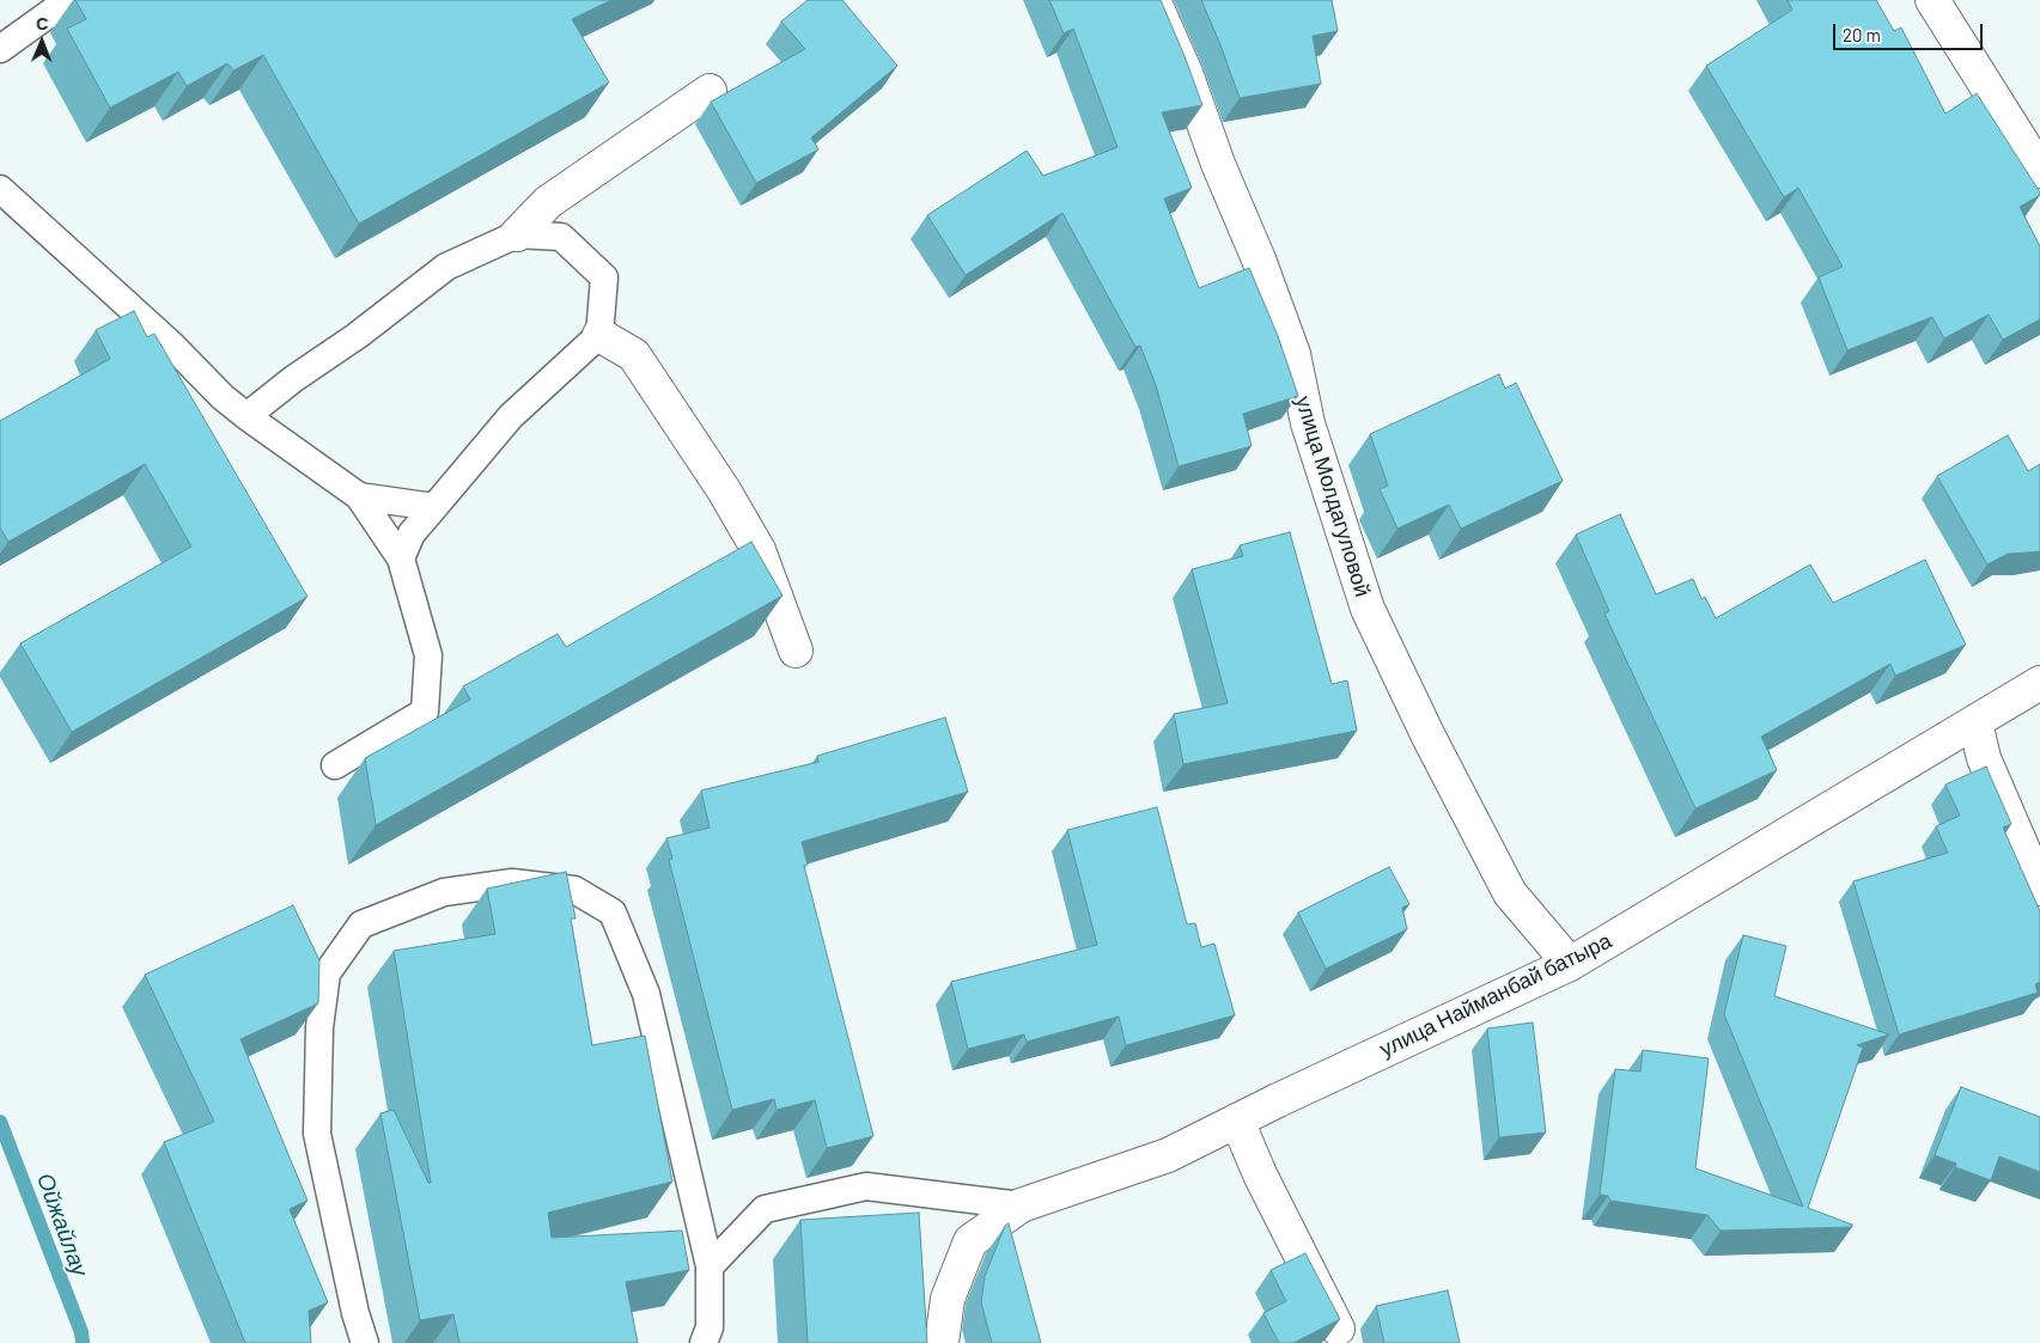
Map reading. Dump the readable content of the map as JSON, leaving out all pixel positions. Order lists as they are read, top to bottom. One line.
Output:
{"streets":{"street":["улица Молдагуловой","улица Найманбай батыра"]},"crossings":[["улица Молдагуловой","улица Найманбай батыра"]],"water":["Ойжайлау"],"scale_bar":"20 m","north":"top"}
